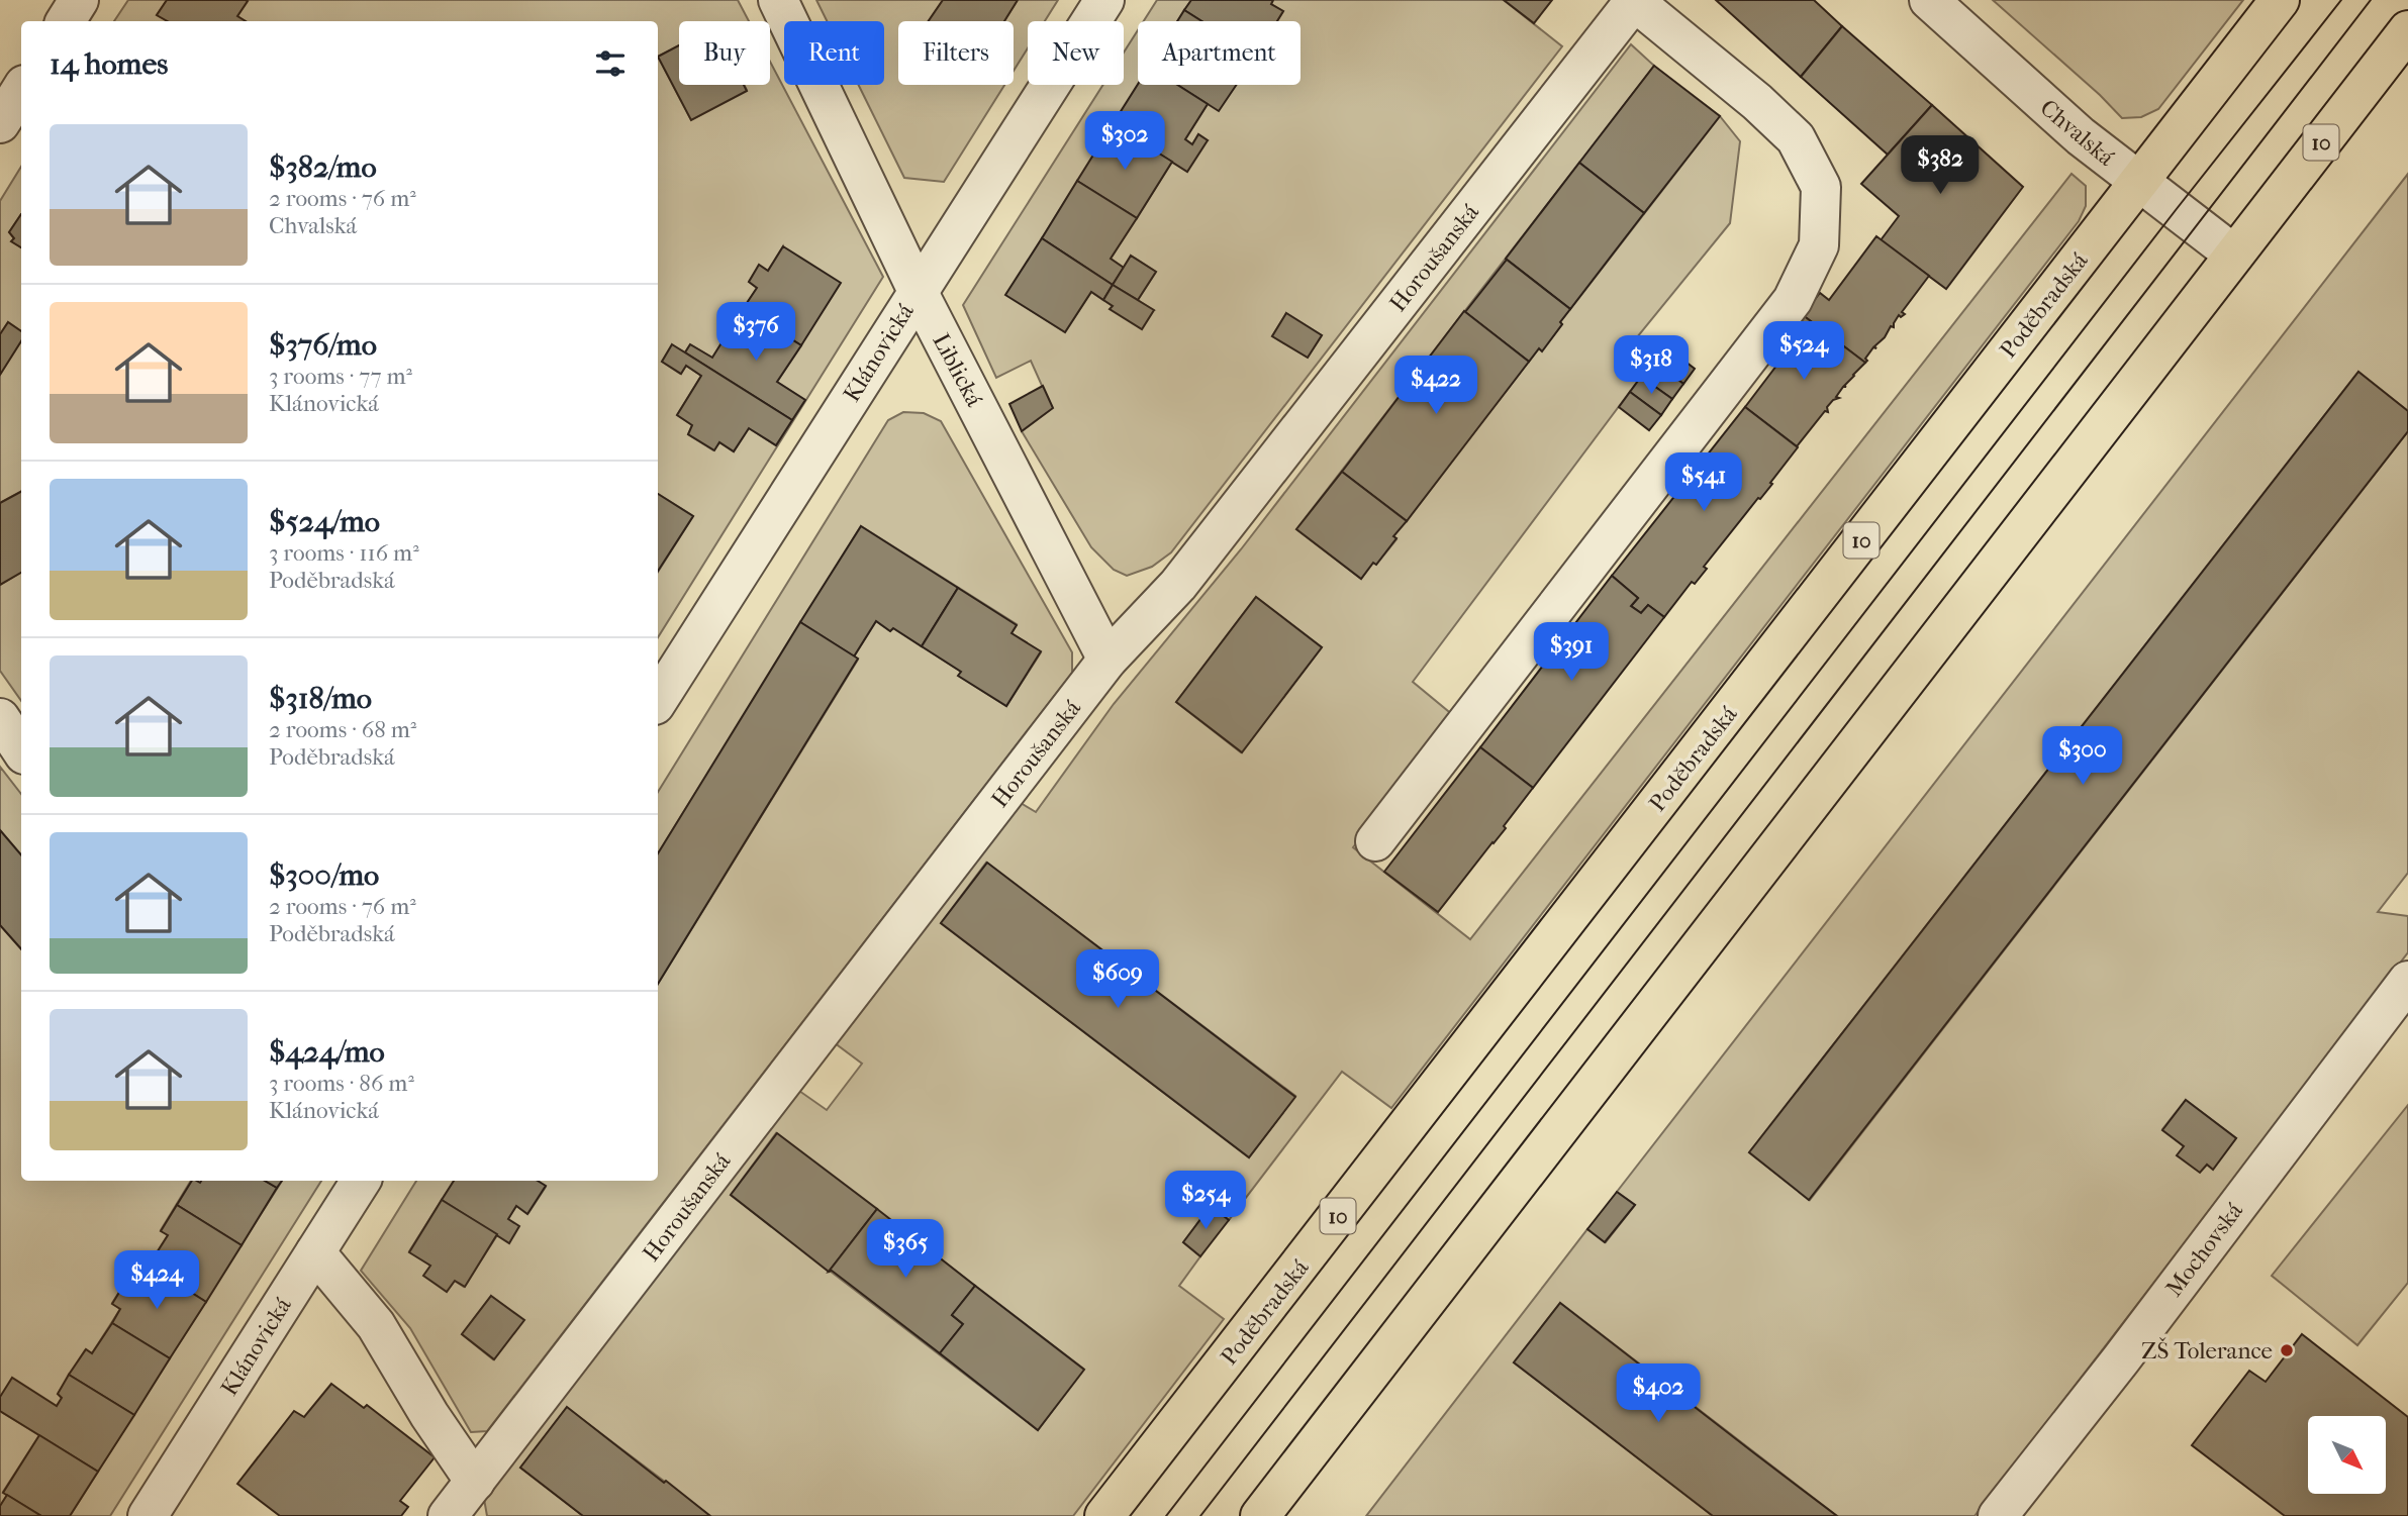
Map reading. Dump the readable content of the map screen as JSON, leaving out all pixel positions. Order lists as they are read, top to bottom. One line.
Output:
{"streets":{"main road":["10","Poděbradská"],"street":["Chvalská","Horoušanská","Klánovická","Liblická","Mochovská"]},"crossings":[["Chvalská","10"],["Chvalská","Poděbradská"],["Horoušanská","Liblická"],["Klánovická","Liblická"]],"places":["ZŠ Tolerance"],"north":"bottom right","page":{"chip":["Buy","Rent","Filters","New","Apartment"],"heading":"14 homes","list":[{"name":"$382/mo","note":"2 rooms · 76 m² · Chvalská"},{"name":"$376/mo","note":"3 rooms · 77 m² · Klánovická"},{"name":"$524/mo","note":"3 rooms · 116 m² · Poděbradská"},{"name":"$318/mo","note":"2 rooms · 68 m² · Poděbradská"},{"name":"$300/mo","note":"2 rooms · 76 m² · Poděbradská"},{"name":"$424/mo","note":"3 rooms · 86 m² · Klánovická"}],"price":["$302","$382","$376","$524","$318","$422","$541","$391","$300","$609","$254","$365","$424","$402"]}}
